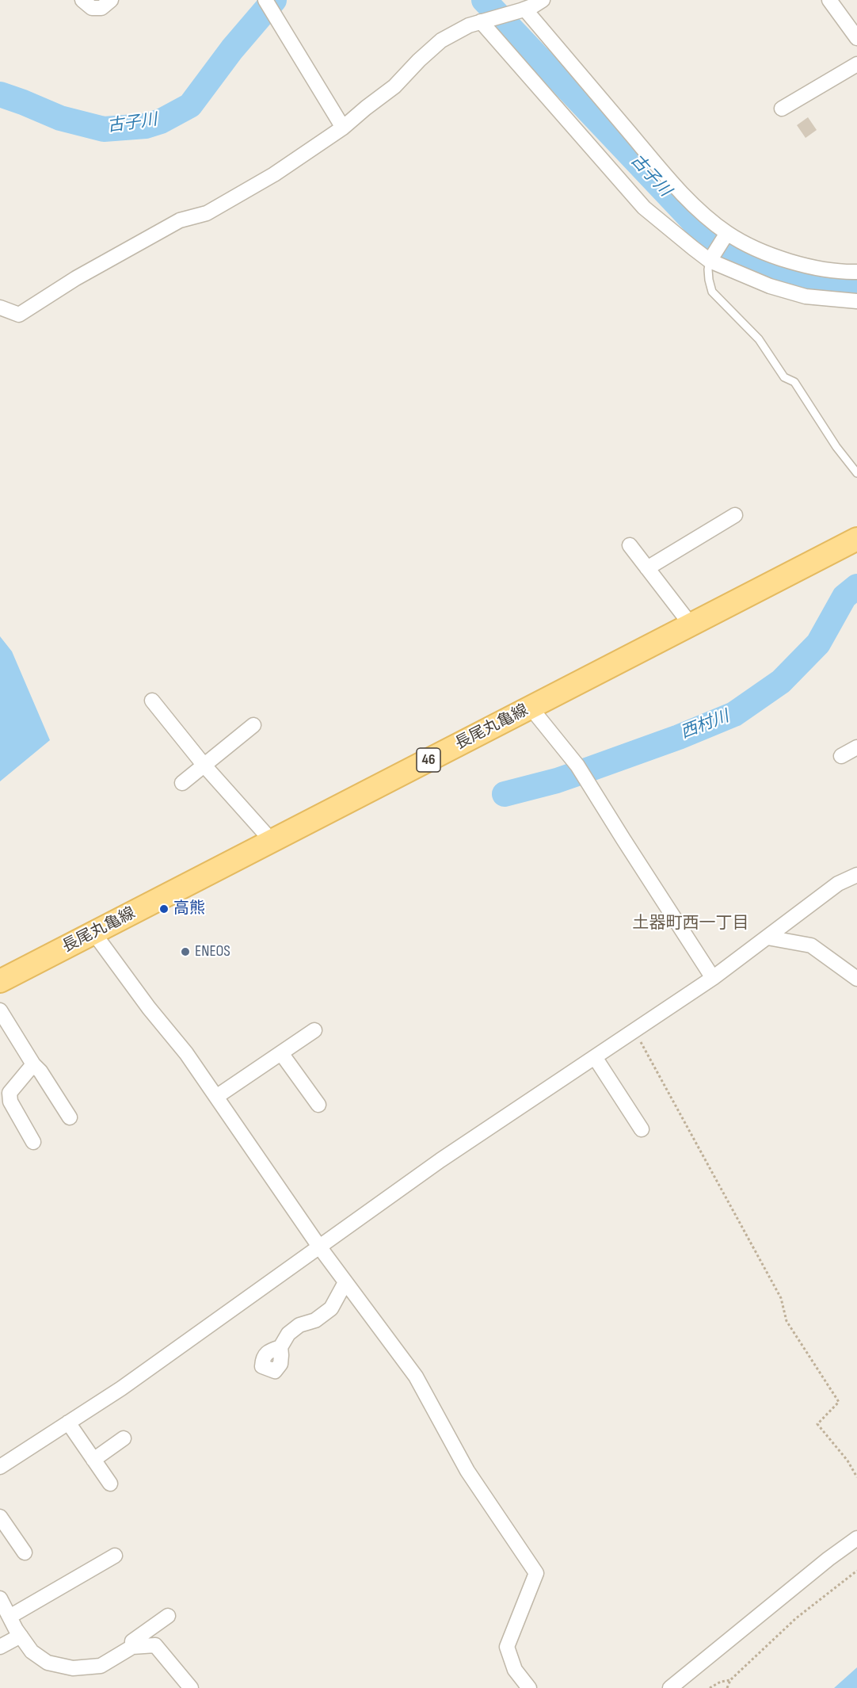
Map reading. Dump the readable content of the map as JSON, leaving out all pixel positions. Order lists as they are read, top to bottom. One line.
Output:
{"streets":{"main road":["長尾丸亀線","46"]},"districts":["土器町西一丁目"],"water":["古子川","西村川"],"places":["高熊","ENEOS"]}
